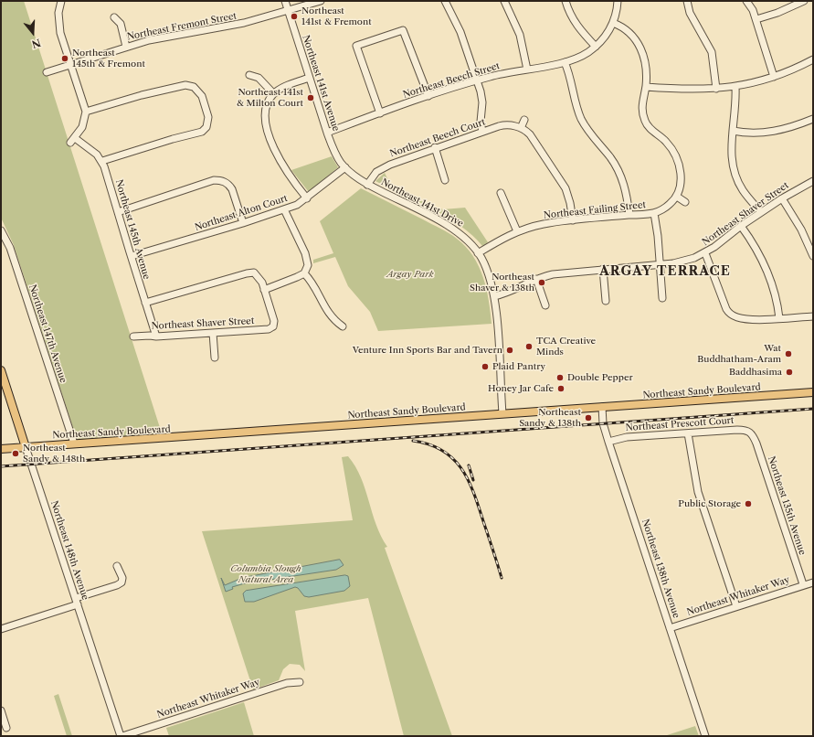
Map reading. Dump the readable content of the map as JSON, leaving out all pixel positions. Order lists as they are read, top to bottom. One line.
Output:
{"streets":{"main road":["Northeast Sandy Boulevard","Northeast 148th Avenue"],"street":["Northeast Fremont Street","Northeast Beech Street","Northeast 141st Avenue","Northeast Beech Court","Northeast 141st Drive","Northeast Failing Street","Northeast Alton Court","Northeast Shaver Street","Northeast 145th Avenue","Northeast 147th Avenue","Northeast Prescott Court","Northeast 135th Avenue","Northeast 138th Avenue","Northeast Whitaker Way"]},"crossings":[["Northeast Fremont Street","Northeast 141st Avenue"],["Northeast Beech Street","Northeast 141st Avenue"],["Northeast 141st Avenue","Northeast 141st Drive"],["Northeast 141st Avenue","Northeast Alton Court"],["Northeast Beech Court","Northeast 141st Drive"],["Northeast 141st Drive","Northeast Failing Street"],["Northeast 141st Drive","Northeast Alton Court"],["Northeast 141st Drive","Northeast Shaver Street"],["Northeast 141st Drive","Northeast Sandy Boulevard"],["Northeast Alton Court","Northeast 145th Avenue"],["Northeast Shaver Street","Northeast 145th Avenue"],["Northeast 147th Avenue","Northeast Sandy Boulevard"],["Northeast Sandy Boulevard","Northeast 148th Avenue"],["Northeast Sandy Boulevard","Northeast 138th Avenue"],["Northeast Prescott Court","Northeast 135th Avenue"],["Northeast Prescott Court","Northeast 138th Avenue"],["Northeast 135th Avenue","Northeast Whitaker Way"],["Northeast 148th Avenue","Northeast Whitaker Way"],["Northeast 138th Avenue","Northeast Whitaker Way"]],"districts":["ARGAY TERRACE"],"parks":["Argay Park","Columbia Slough Natural Area"],"places":["Northeast 141st & Fremont","Northeast 145th & Fremont","Northeast 141st & Milton Court","Northeast Shaver & 138th","TCA Creative Minds","Venture Inn Sports Bar and Tavern","Wat Buddhatham-Aram","Plaid Pantry","Baddhasima","Double Pepper","Honey Jar Cafe","Northeast Sandy & 138th","Northeast Sandy & 148th","Public Storage"],"north":"bottom"}
